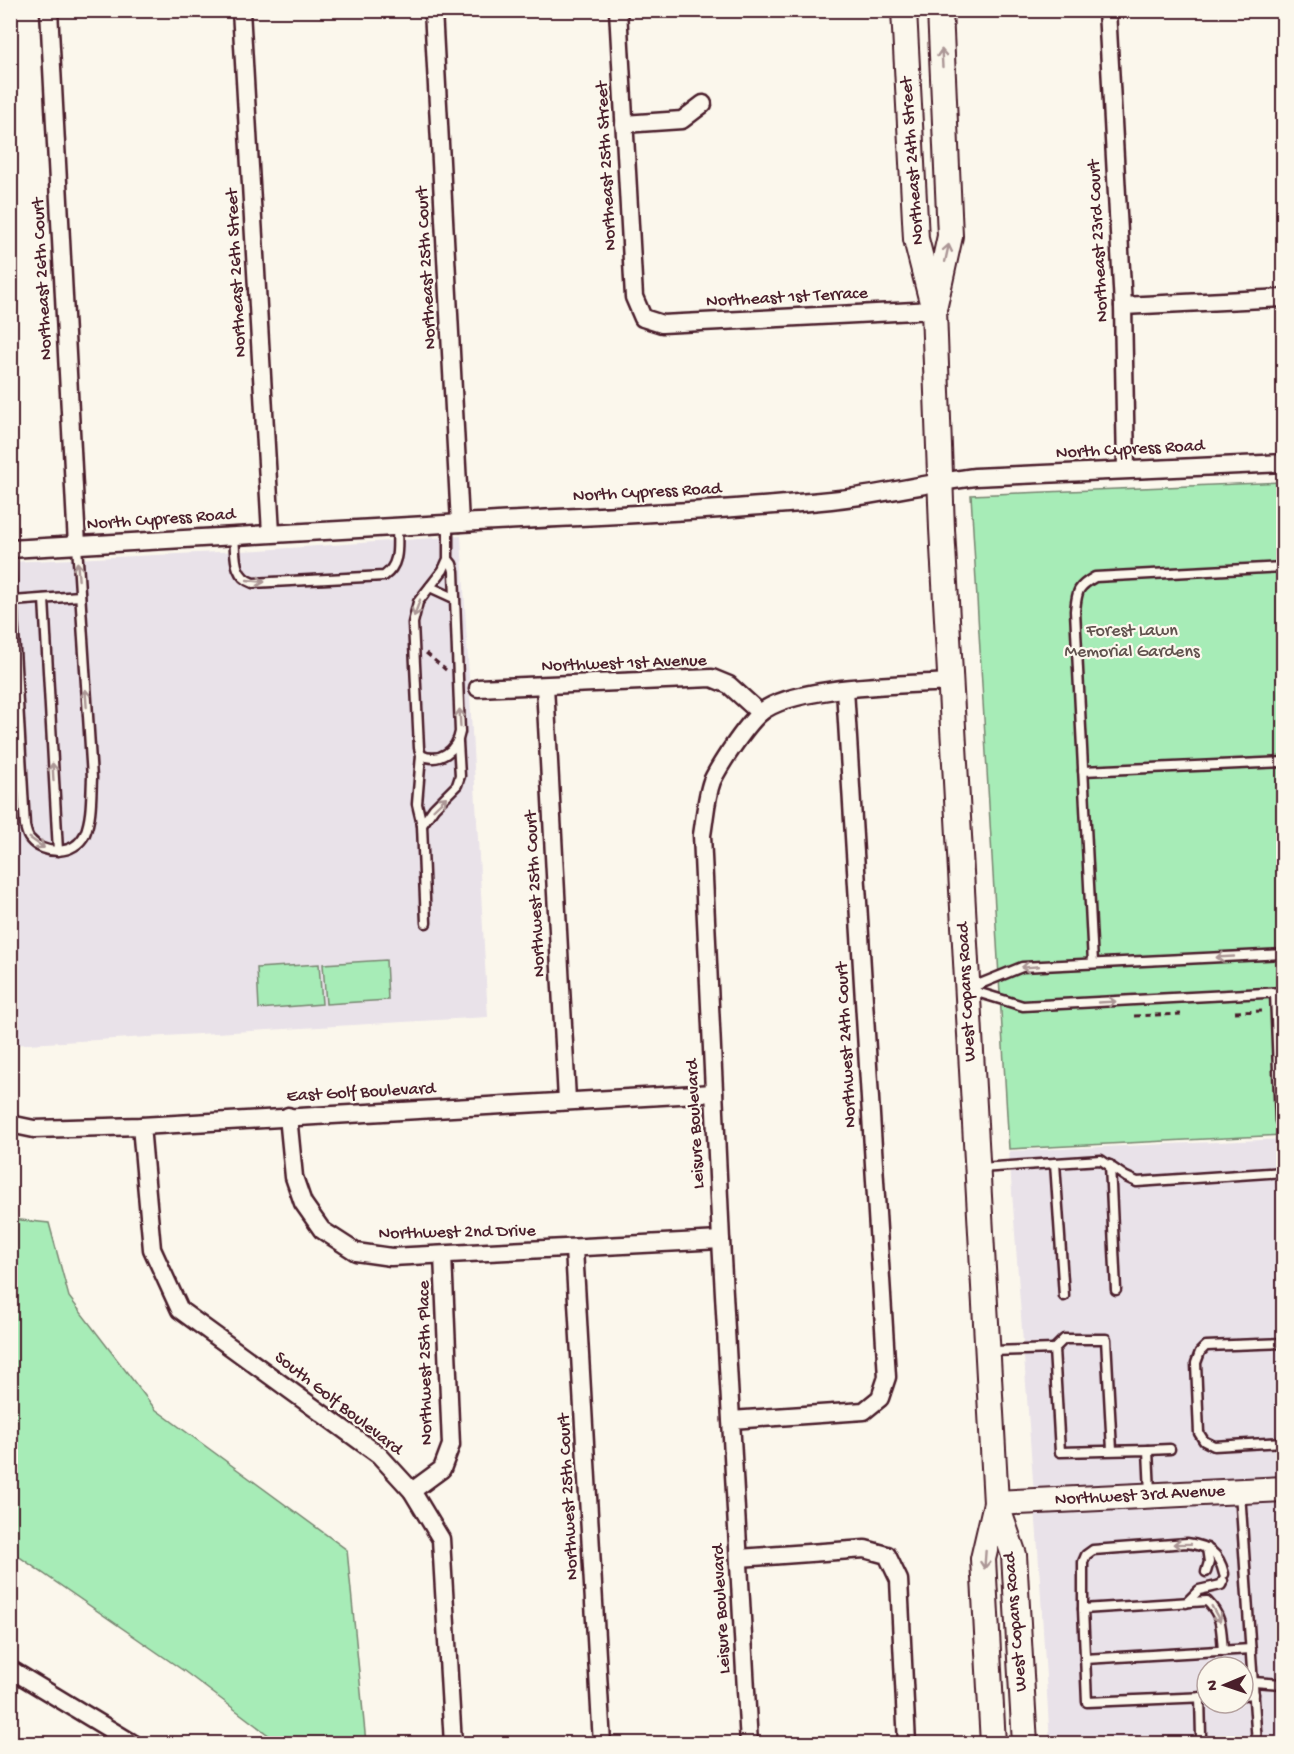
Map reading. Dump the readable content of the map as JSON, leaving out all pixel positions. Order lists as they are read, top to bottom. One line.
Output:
{"streets":{"main road":["Northeast 24th Street","West Copans Road","Northwest 3rd Avenue"],"street":["Northeast 25th Street","Northeast 23rd Court","Northeast 25th Court","Northeast 26th Street","Northeast 26th Court","Northeast 1st Terrace","North Cypress Road","Northwest 1st Avenue","Northwest 25th Court","Northwest 24th Court","East Golf Boulevard","Leisure Boulevard","Northwest 2nd Drive","Northwest 25th Place","South Golf Boulevard"]},"crossings":[["Northeast 24th Street","Northeast 1st Terrace"],["Northeast 24th Street","North Cypress Road"],["Northeast 24th Street","West Copans Road"],["Northeast 25th Street","Northeast 1st Terrace"],["Northeast 23rd Court","North Cypress Road"],["Northeast 25th Court","North Cypress Road"],["Northeast 26th Street","North Cypress Road"],["Northeast 26th Court","North Cypress Road"],["North Cypress Road","West Copans Road"],["Northwest 1st Avenue","Northwest 25th Court"],["Northwest 1st Avenue","Leisure Boulevard"],["Northwest 25th Court","East Golf Boulevard"],["Northwest 25th Court","Northwest 2nd Drive"],["West Copans Road","Leisure Boulevard"],["West Copans Road","Northwest 3rd Avenue"],["Northwest 24th Court","Leisure Boulevard"],["East Golf Boulevard","Leisure Boulevard"],["East Golf Boulevard","Northwest 2nd Drive"],["East Golf Boulevard","South Golf Boulevard"],["Leisure Boulevard","Northwest 2nd Drive"],["Northwest 2nd Drive","Northwest 25th Place"],["Northwest 25th Place","South Golf Boulevard"]],"parks":["Forest Lawn Memorial Gardens"],"north":"left"}
